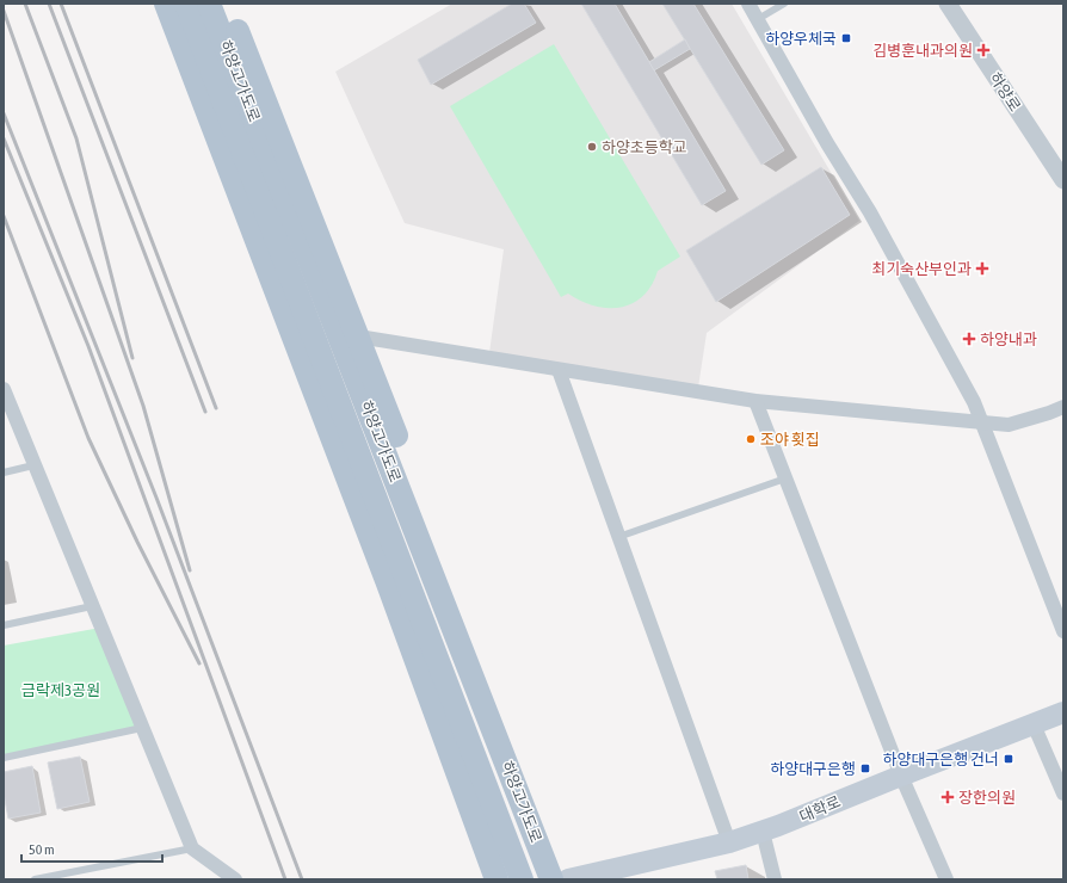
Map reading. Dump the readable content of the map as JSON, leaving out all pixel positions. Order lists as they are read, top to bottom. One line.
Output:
{"streets":{"main road":["하양고가도로","대학로"],"street":["하양로"]},"parks":["금락제3공원"],"places":{"transit":["하양우체국","하양대구은행 건너","하양대구은행"],"health":["김병훈내과의원","최기숙산부인과","하양내과","장한의원"],"other":["하양초등학교","조야 횟집"]},"scale_bar":"50 m"}
